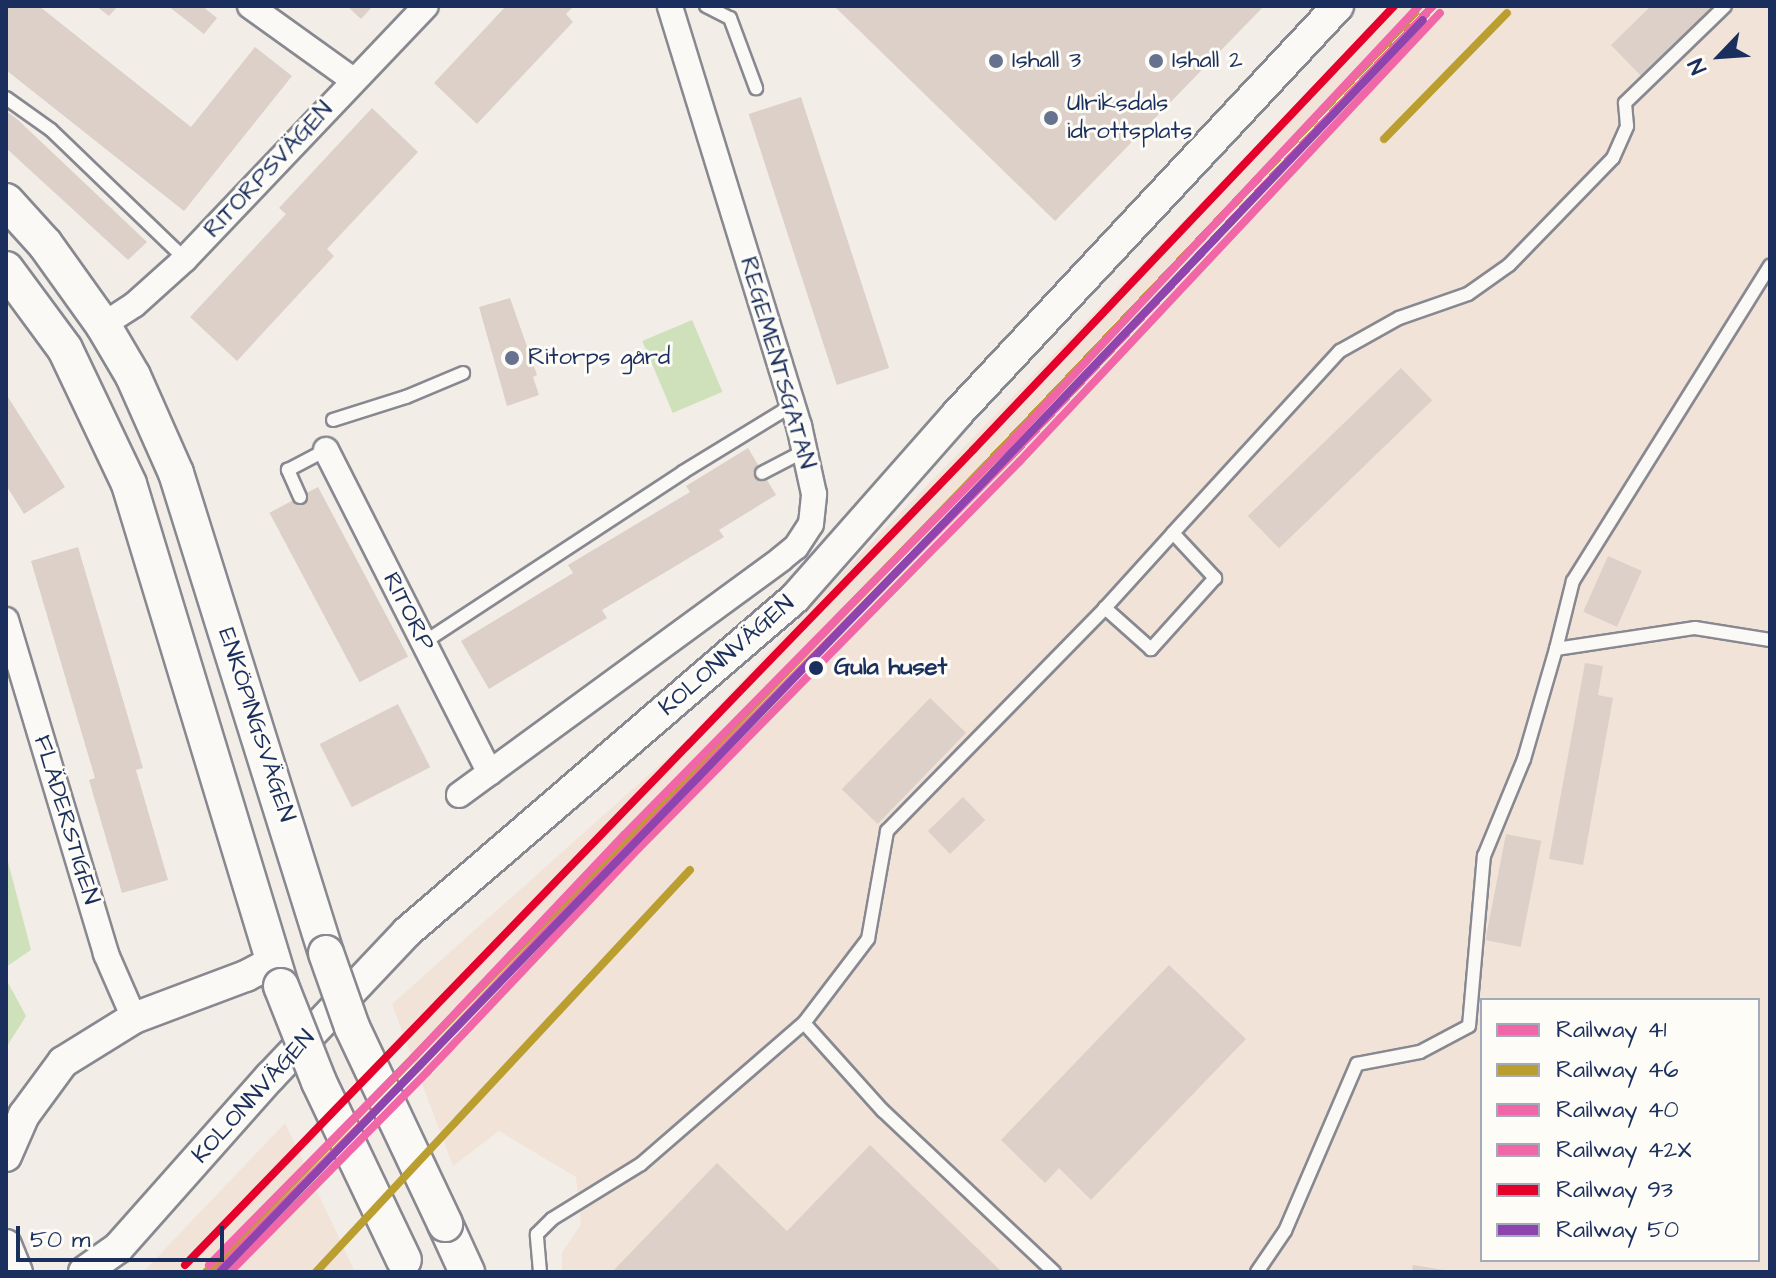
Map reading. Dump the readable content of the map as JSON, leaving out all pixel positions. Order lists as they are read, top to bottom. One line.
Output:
{"streets":{"main road":["ENKÖPINGSVÄGEN"],"street":["RITORPSVÄGEN","REGEMENTSGATAN","RITORP","KOLONNVÄGEN","FLÄDERSTIGEN"]},"crossings":[["RITORPSVÄGEN","ENKÖPINGSVÄGEN"],["REGEMENTSGATAN","RITORP"]],"places":["Ishall 3","Ishall 2","Ulriksdals idrottsplats","Ritorps gård","Gula huset"],"lines":["rail line 41","rail line 42X","rail line 93","rail line 46","rail line 40","rail line 50"],"legend":["Railway 41","Railway 46","Railway 40","Railway 42X","Railway 93","Railway 50"],"scale_bar":"50 m","north":"bottom left"}
